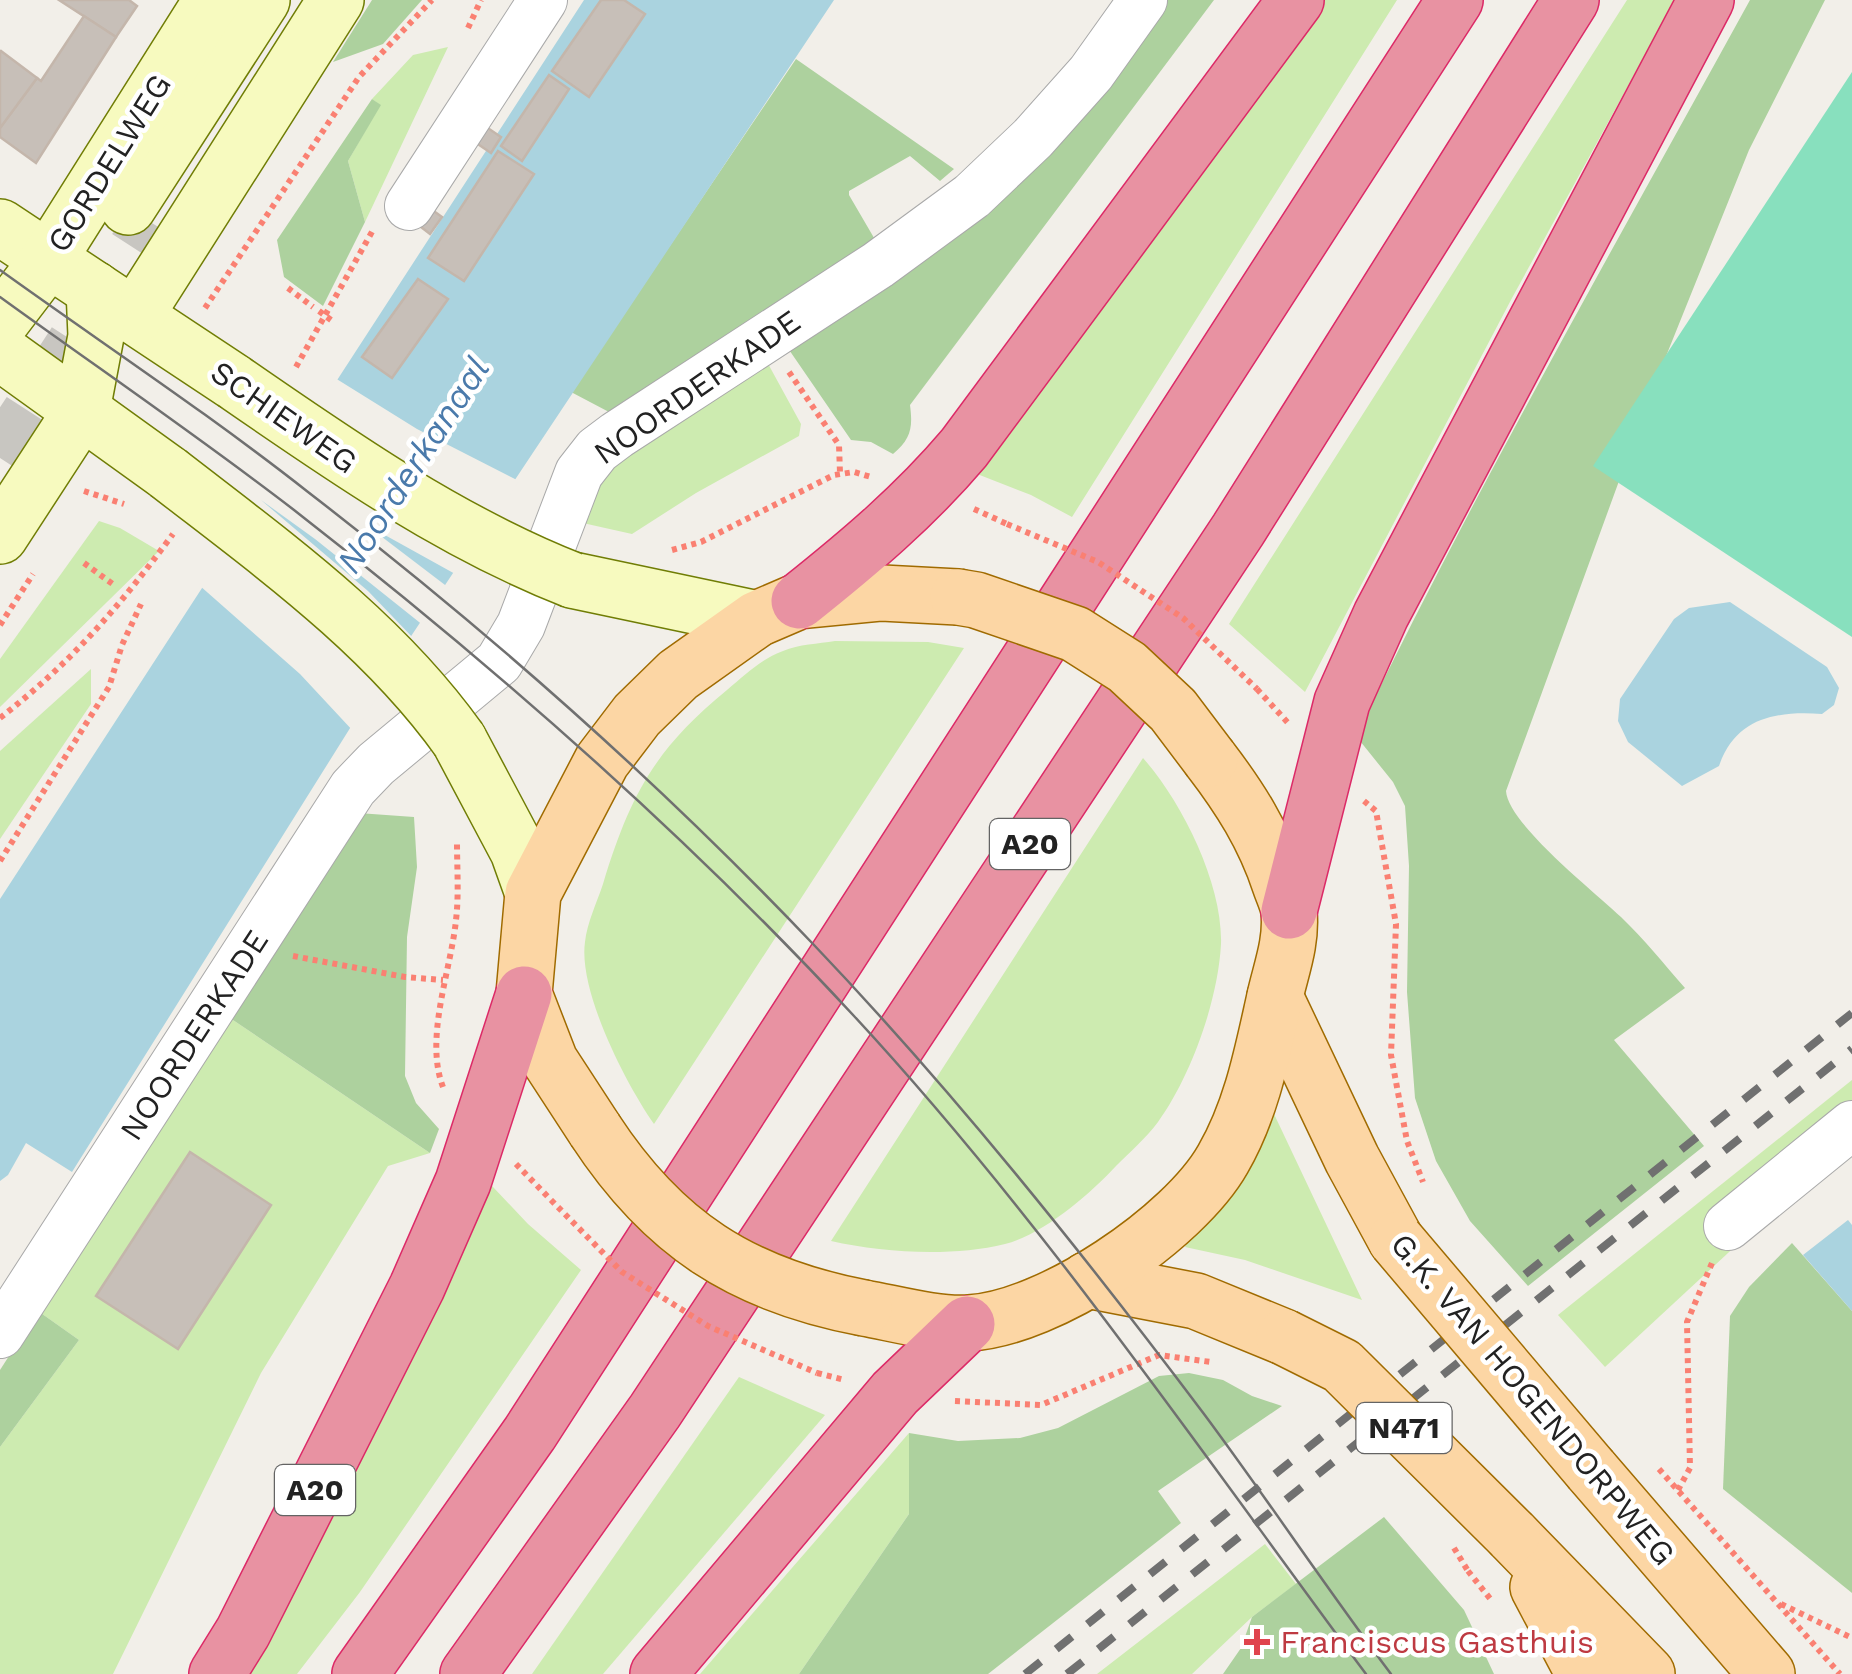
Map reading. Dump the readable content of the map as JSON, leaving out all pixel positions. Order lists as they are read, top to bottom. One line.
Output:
{"streets":{"highway":["A20"],"main road":["GORDELWEG","SCHIEWEG","G.K. VAN HOGENDORPWEG","N471"],"street":["NOORDERKADE"]},"crossings":[["GORDELWEG","SCHIEWEG"]],"water":["Noorderkanaal"],"places":{"health":["Franciscus Gasthuis"]}}
